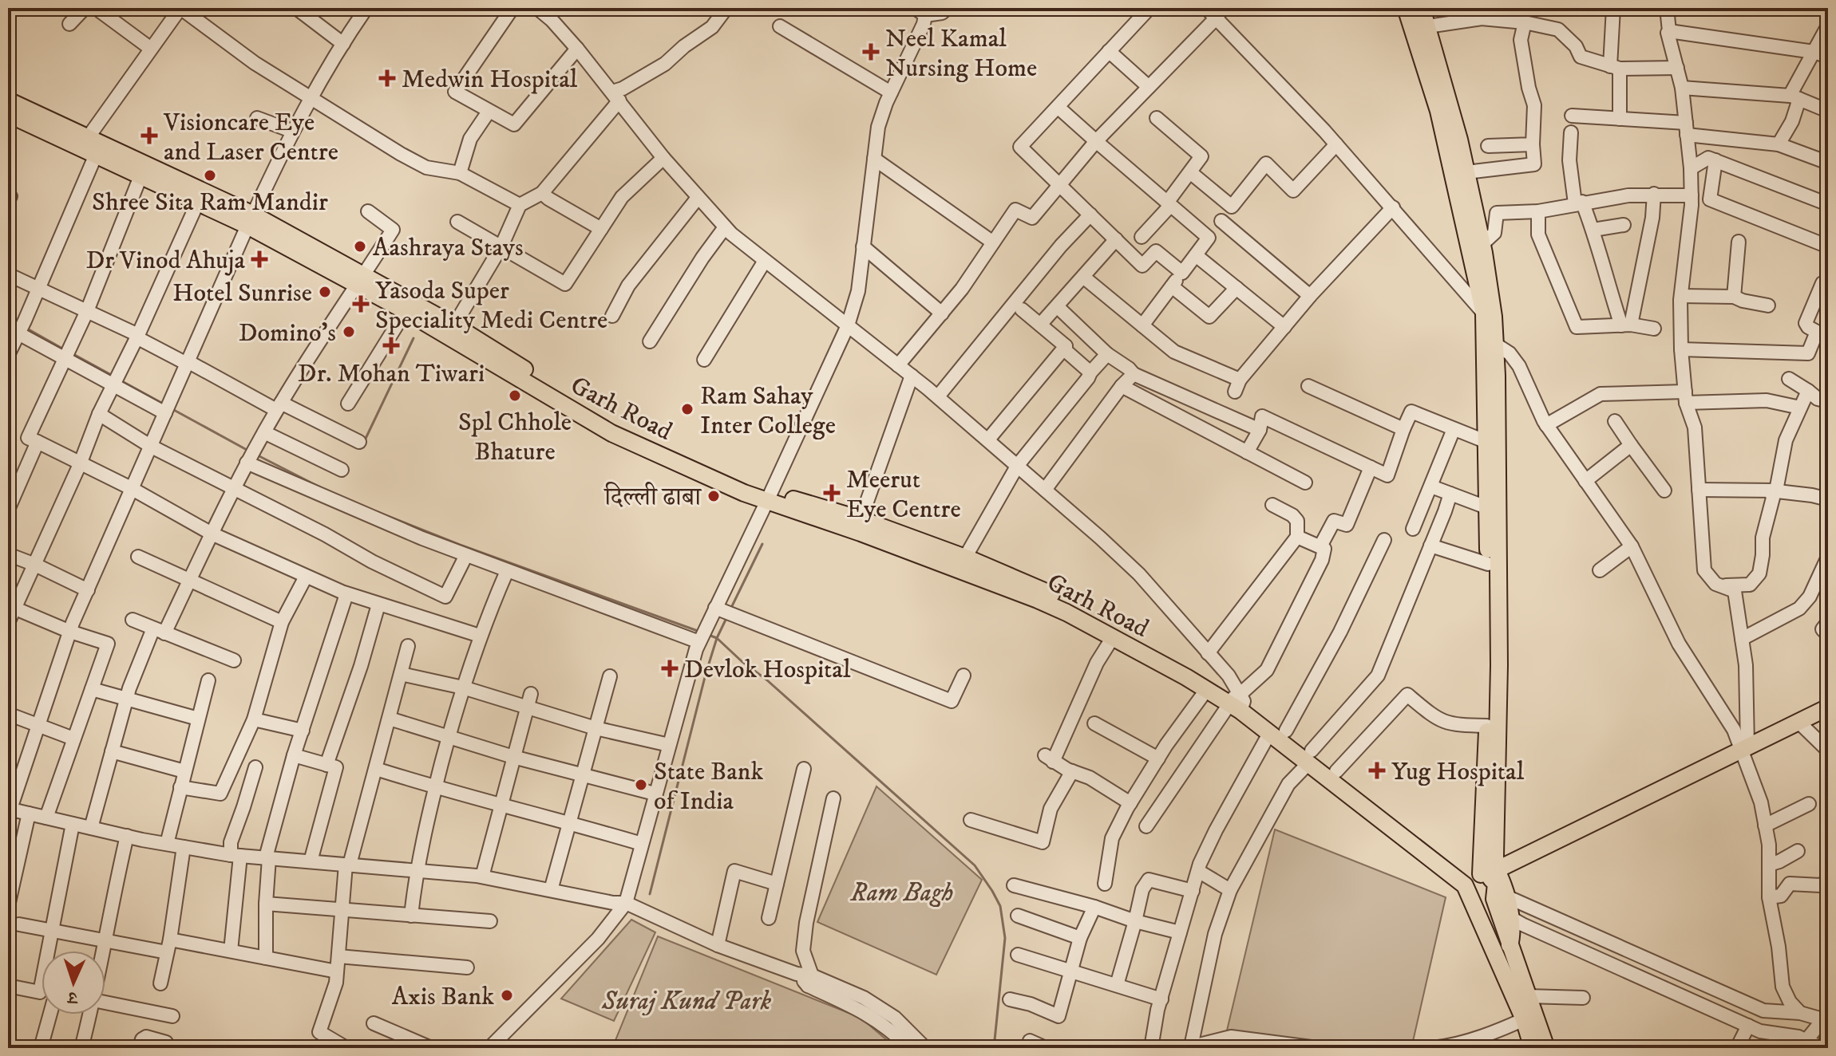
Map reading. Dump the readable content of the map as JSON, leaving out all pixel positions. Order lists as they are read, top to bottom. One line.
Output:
{"streets":{"main road":["Garh Road"]},"parks":["Ram Bagh","Suraj Kund Park"],"places":{"health":["Neel Kamal Nursing Home","Medwin Hospital","Visioncare Eye and Laser Centre","Dr Vinod Ahuja","Yasoda Super Speciality Medi Centre","Dr. Mohan Tiwari","Meerut Eye Centre","Devlok Hospital","Yug Hospital"],"other":["Shree Sita Ram Mandir","Aashraya Stays","Hotel Sunrise","Domino's","Spl Chhole Bhature","Ram Sahay Inter College","दिल्ली ढाबा","State Bank of India","Axis Bank"]},"north":"bottom"}
